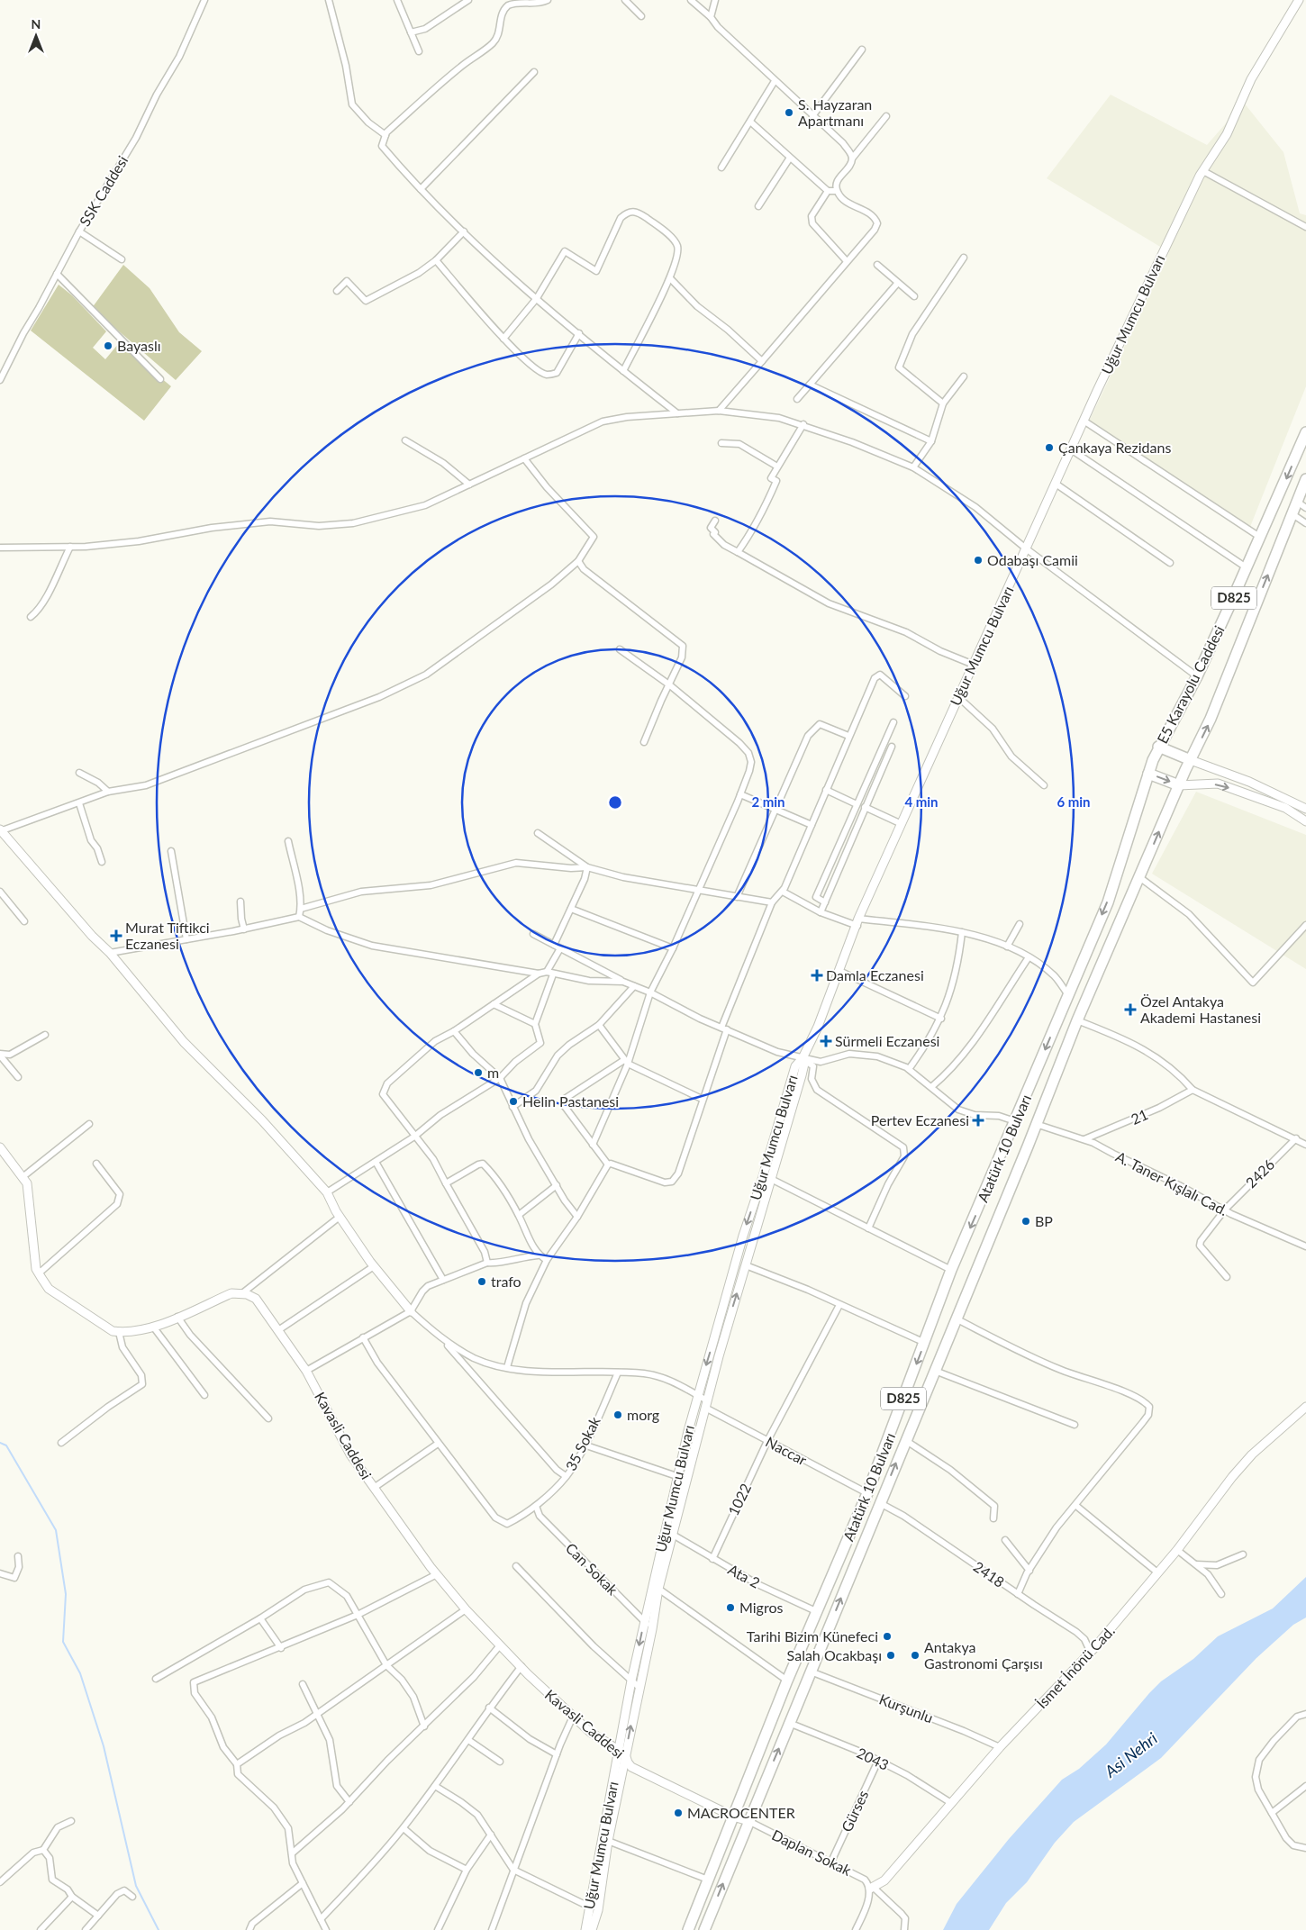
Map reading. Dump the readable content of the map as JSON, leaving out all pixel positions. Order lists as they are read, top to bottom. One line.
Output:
{"streets":{"highway":["D825","E5 Karayolu Caddesi","Atatürk 10 Bulvarı"],"street":["SSK Caddesi","Uğur Mumcu Bulvarı","21","2426","A. Taner Kışlalı Cad.","Kavasli Caddesi","35 Sokak","Naccar","1022","Can Sokak","2418","Ata 2","İsmet İnönü Cad.","Kurşunlu","2043","Gürses","Daplan Sokak"]},"crossings":[["Uğur Mumcu Bulvarı","Kavasli Caddesi"],["Uğur Mumcu Bulvarı","Naccar"],["Uğur Mumcu Bulvarı","Can Sokak"],["Uğur Mumcu Bulvarı","Ata 2"],["E5 Karayolu Caddesi","Atatürk 10 Bulvarı"],["21","A. Taner Kışlalı Cad."],["Atatürk 10 Bulvarı","A. Taner Kışlalı Cad."],["Atatürk 10 Bulvarı","Kavasli Caddesi"],["Atatürk 10 Bulvarı","Naccar"],["Atatürk 10 Bulvarı","2418"],["Atatürk 10 Bulvarı","Ata 2"],["Atatürk 10 Bulvarı","Kurşunlu"],["Atatürk 10 Bulvarı","2043"],["Atatürk 10 Bulvarı","Daplan Sokak"],["2426","A. Taner Kışlalı Cad."],["Kavasli Caddesi","Daplan Sokak"],["35 Sokak","Naccar"],["35 Sokak","Can Sokak"],["Naccar","1022"],["1022","Ata 2"],["2418","İsmet İnönü Cad."],["İsmet İnönü Cad.","Kurşunlu"],["İsmet İnönü Cad.","2043"],["İsmet İnönü Cad.","Daplan Sokak"],["2043","Gürses"],["Gürses","Daplan Sokak"]],"water":["Asi Nehri"],"places":{"other":["S. Hayzaran Apartmanı","Bayaslı","Çankaya Rezidans","Odabaşı Camii","m","Helin Pastanesi","BP","trafo","morg","Migros","Tarihi Bizim Künefeci","Salah Ocakbaşı","Antakya Gastronomi Çarşısı","MACROCENTER"],"health":["Murat Tiftikci Eczanesi","Damla Eczanesi","Özel Antakya Akademi Hastanesi","Sürmeli Eczanesi","Pertev Eczanesi"]},"north":"top","rings":["2 min","4 min","6 min"]}
